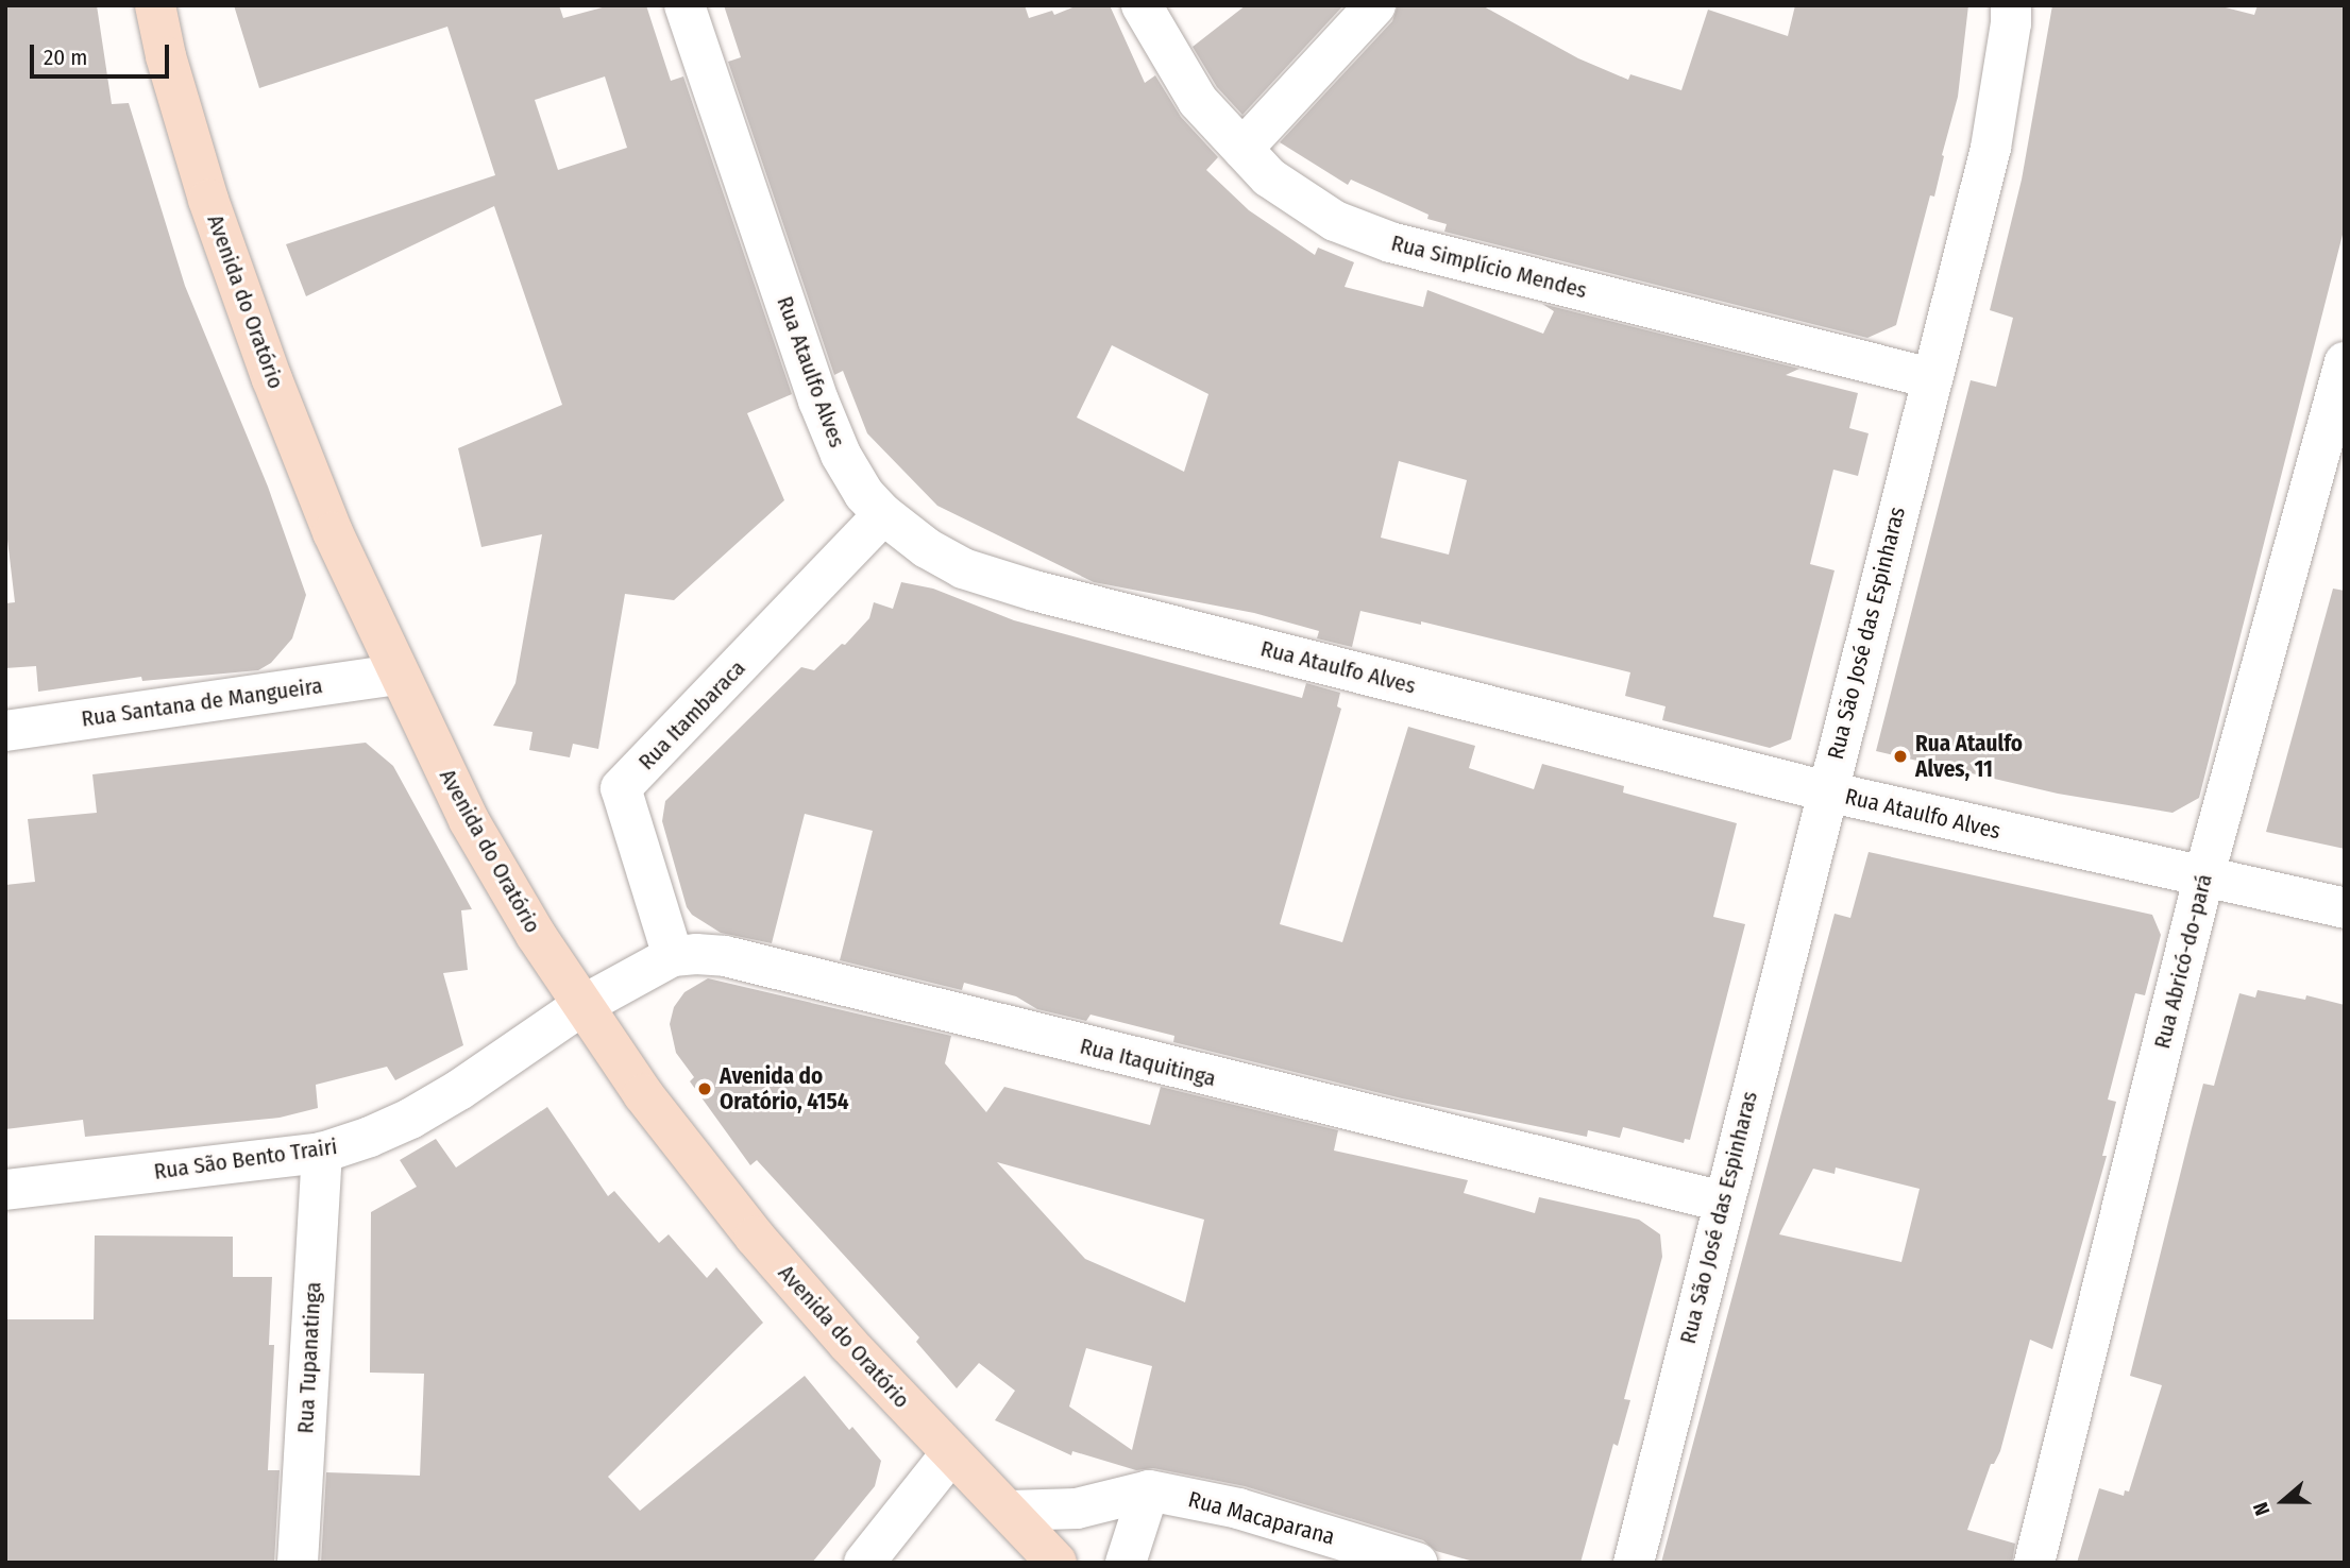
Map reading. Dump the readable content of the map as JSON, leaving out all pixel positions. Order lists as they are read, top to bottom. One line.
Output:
{"streets":{"main road":["Avenida do Oratório"],"street":["Rua Simplício Mendes","Rua Ataulfo Alves","Rua São José das Espinharas","Rua Santana de Mangueira","Rua Itambaraca","Rua Abricó-do-pará","Rua Itaquitinga","Rua São Bento Trairi","Rua Tupanatinga","Rua Macaparana"]},"crossings":[["Rua Simplício Mendes","Rua São José das Espinharas"],["Avenida do Oratório","Rua Santana de Mangueira"],["Avenida do Oratório","Rua Itaquitinga"],["Avenida do Oratório","Rua São Bento Trairi"],["Avenida do Oratório","Rua Macaparana"],["Rua Ataulfo Alves","Rua São José das Espinharas"],["Rua Ataulfo Alves","Rua Itambaraca"],["Rua Ataulfo Alves","Rua Abricó-do-pará"],["Rua São José das Espinharas","Rua Itaquitinga"],["Rua Itambaraca","Rua Itaquitinga"],["Rua Itaquitinga","Rua São Bento Trairi"],["Rua São Bento Trairi","Rua Tupanatinga"]],"places":["Rua Ataulfo Alves, 11","Avenida do Oratório, 4154"],"scale_bar":"20 m","north":"left"}
